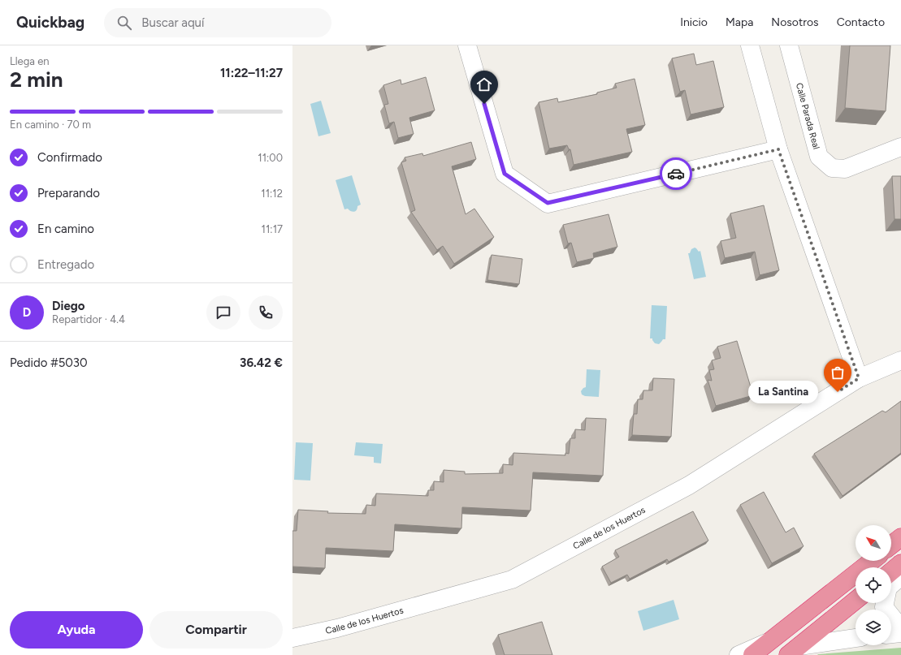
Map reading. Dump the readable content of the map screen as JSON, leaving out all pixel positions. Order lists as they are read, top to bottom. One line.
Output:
{"streets":{"street":["Calle Parada Real","Calle de los Huertos"]},"places":["La Santina"],"north":"top left","page":{"header":"Quickbag","search":"Buscar aquí","nav":["Inicio","Mapa","Nosotros","Contacto"],"heading":["2 min","Llega en","11:22–11:27"],"panel":["Diego","Repartidor · 4.4","Pedido #5030","36.42 €"],"bar":"En camino · 70 m","list":[["Confirmado","11:00"],["Preparando","11:12"],["En camino","11:17"],"Entregado"],"round":"D","bubble":"La Santina","buttons":["Ayuda","Compartir"]}}
